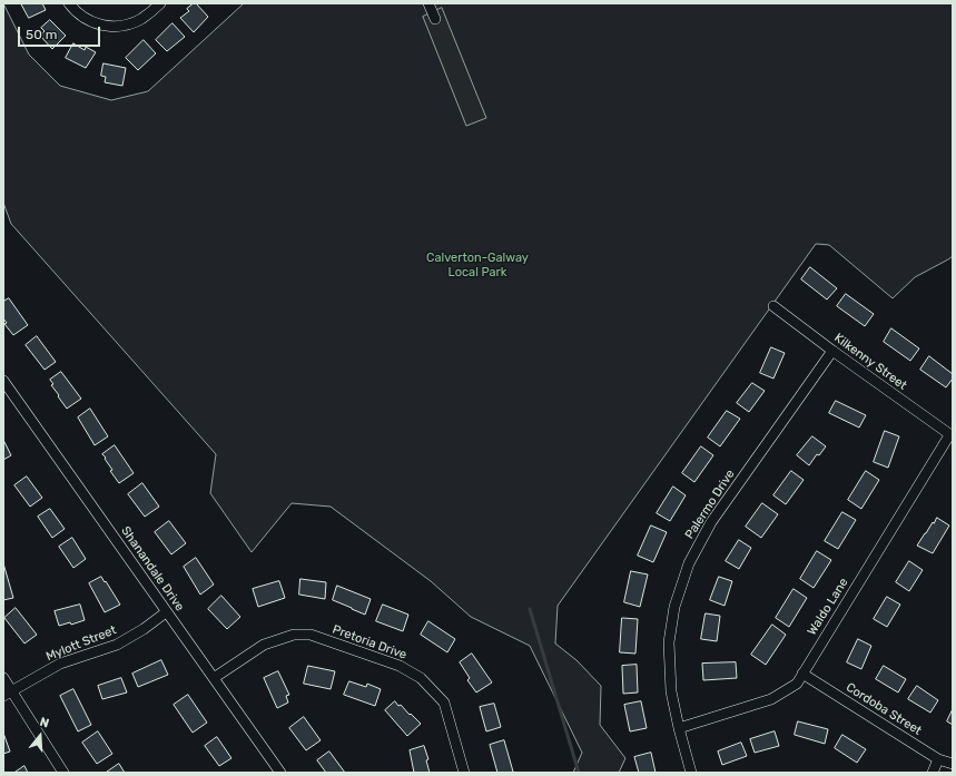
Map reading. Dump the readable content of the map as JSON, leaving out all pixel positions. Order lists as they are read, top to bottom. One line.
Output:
{"streets":{"street":["Kilkenny Street","Palermo Drive","Shanandale Drive","Waldo Lane","Pretoria Drive","Mylott Street","Cordoba Street"]},"crossings":[["Kilkenny Street","Palermo Drive"],["Kilkenny Street","Waldo Lane"],["Palermo Drive","Waldo Lane"],["Shanandale Drive","Pretoria Drive"],["Shanandale Drive","Mylott Street"],["Waldo Lane","Cordoba Street"]],"parks":["Calverton-Galway Local Park"],"scale_bar":"50 m","north":"top"}
